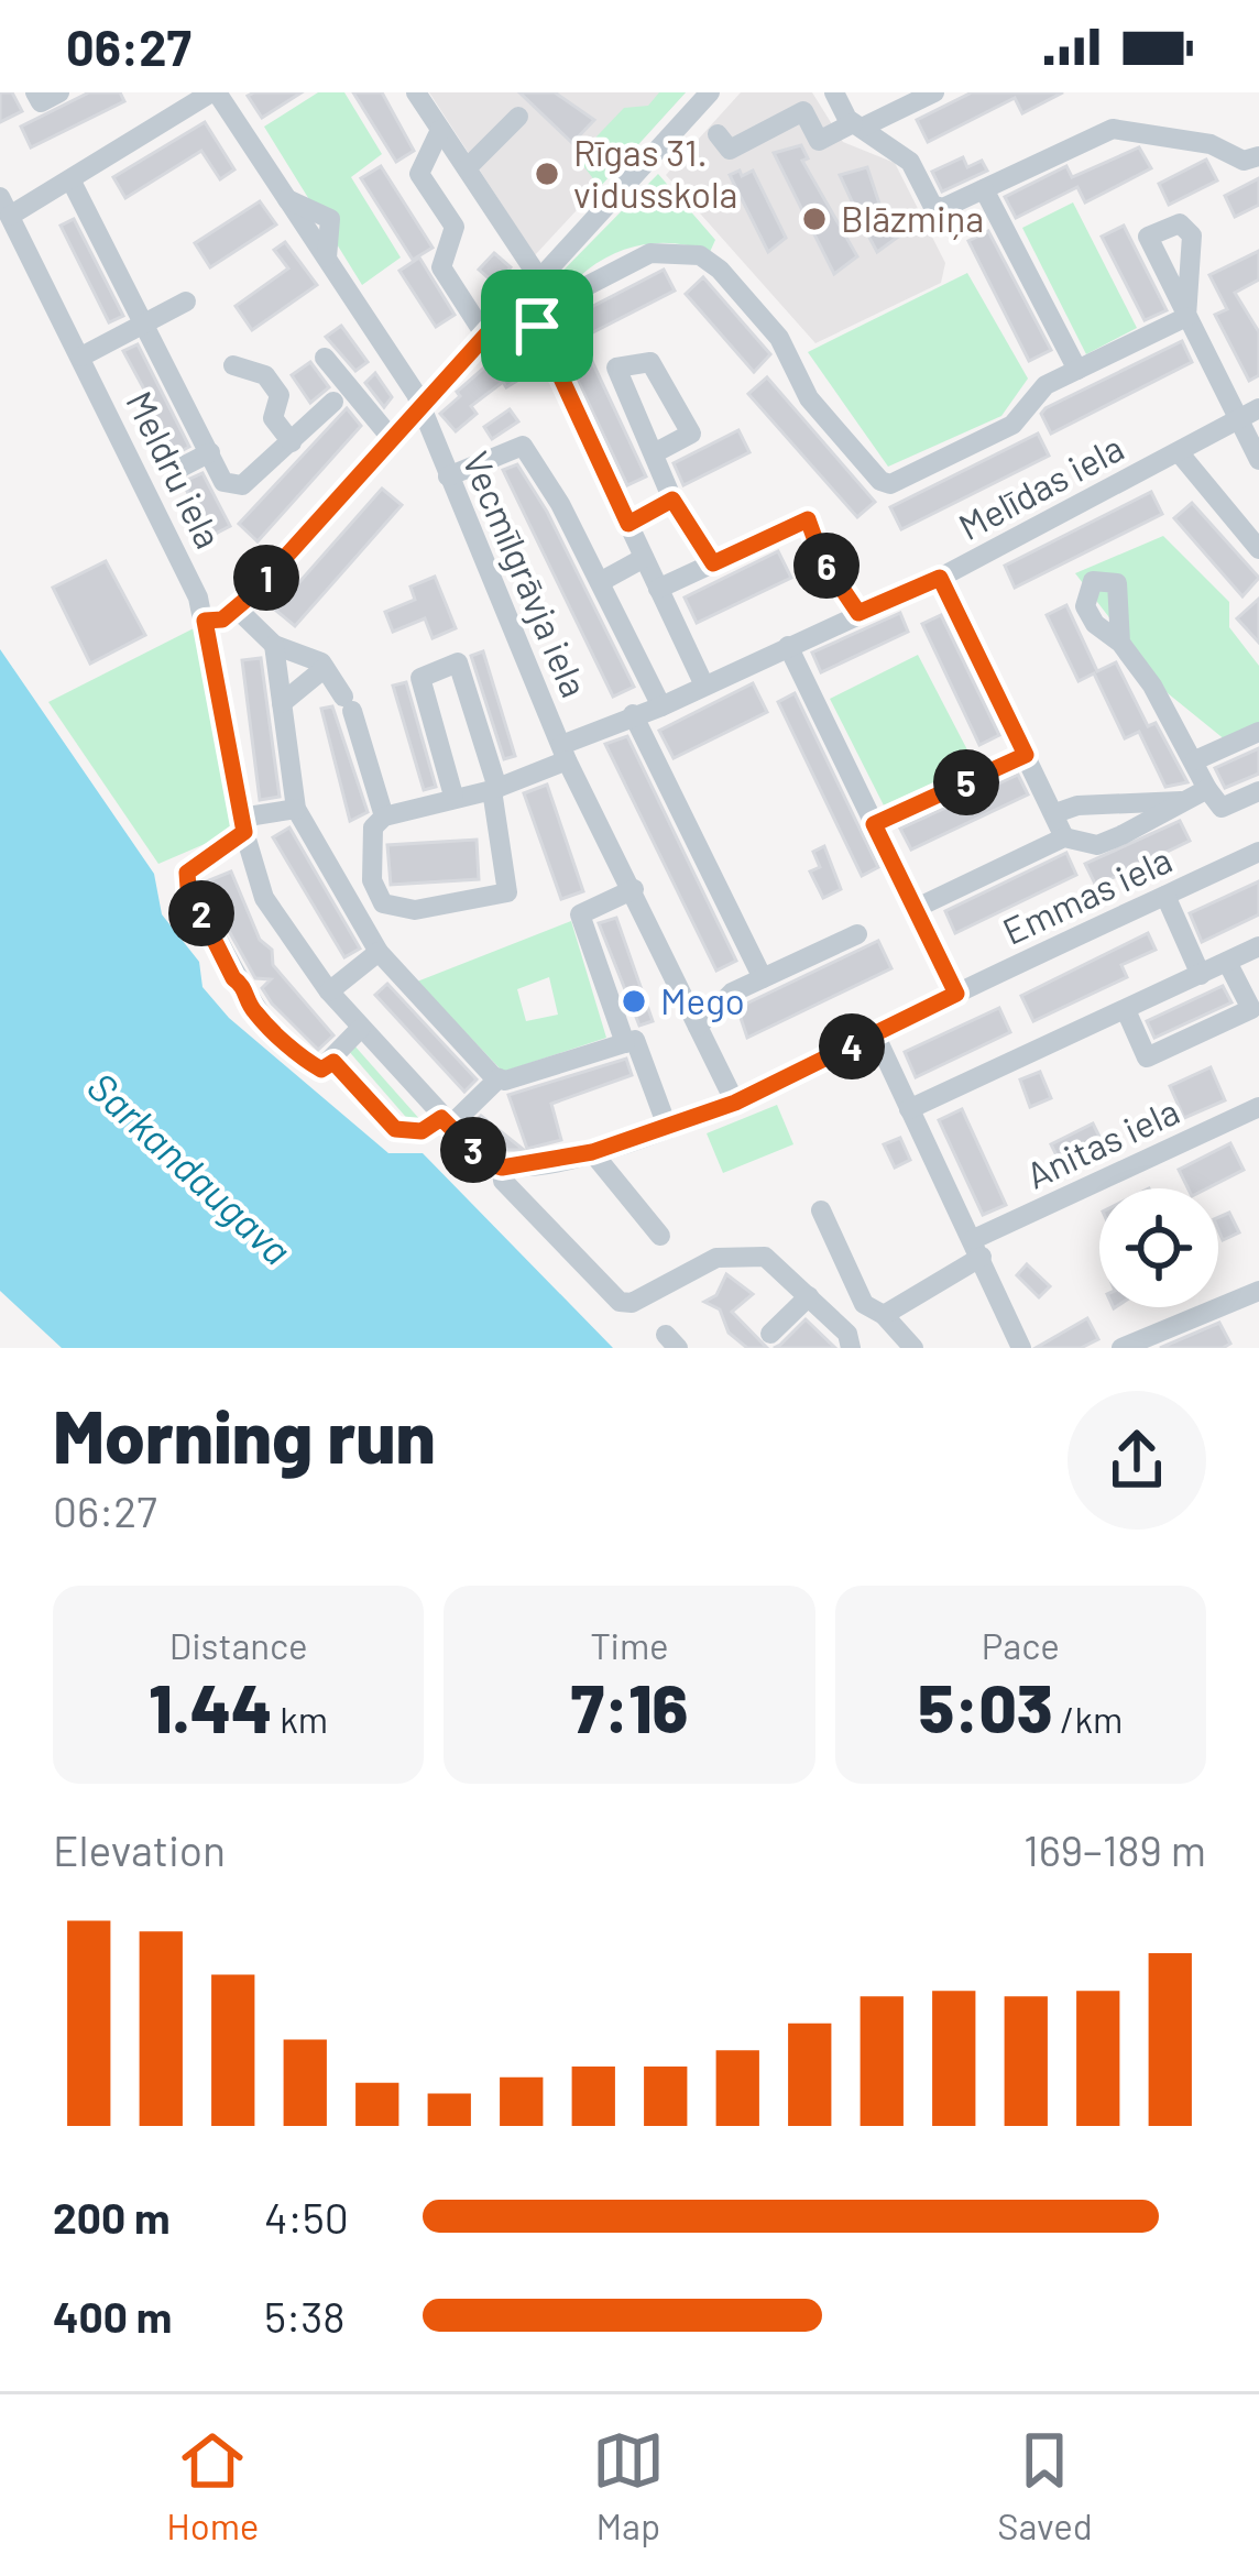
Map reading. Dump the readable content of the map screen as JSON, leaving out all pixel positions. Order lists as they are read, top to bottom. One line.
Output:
{"streets":{"street":["Meldru iela","Melīdas iela","Vecmīlgrāvja iela","Emmas iela","Anitas iela"]},"crossings":[["Meldru iela","Emmas iela"],["Melīdas iela","Vecmīlgrāvja iela"],["Vecmīlgrāvja iela","Emmas iela"]],"water":["Sarkandaugava"],"places":["Rīgas 31. vidusskola","Blāzmiņa","Mego"],"page":{"status":"06:27","pins":["6","1","5","2","4","3"],"heading":["Morning run","06:27"],"stats":[["Distance","1.44 km"],["Time","7:16"],["Pace","5:03 /km"]],"chart":["Elevation","169–189 m"],"list":[{"name":"200 m","note":"4:50"},{"name":"400 m","note":"5:38"}],"tabs":["Home","Map","Saved"]}}
